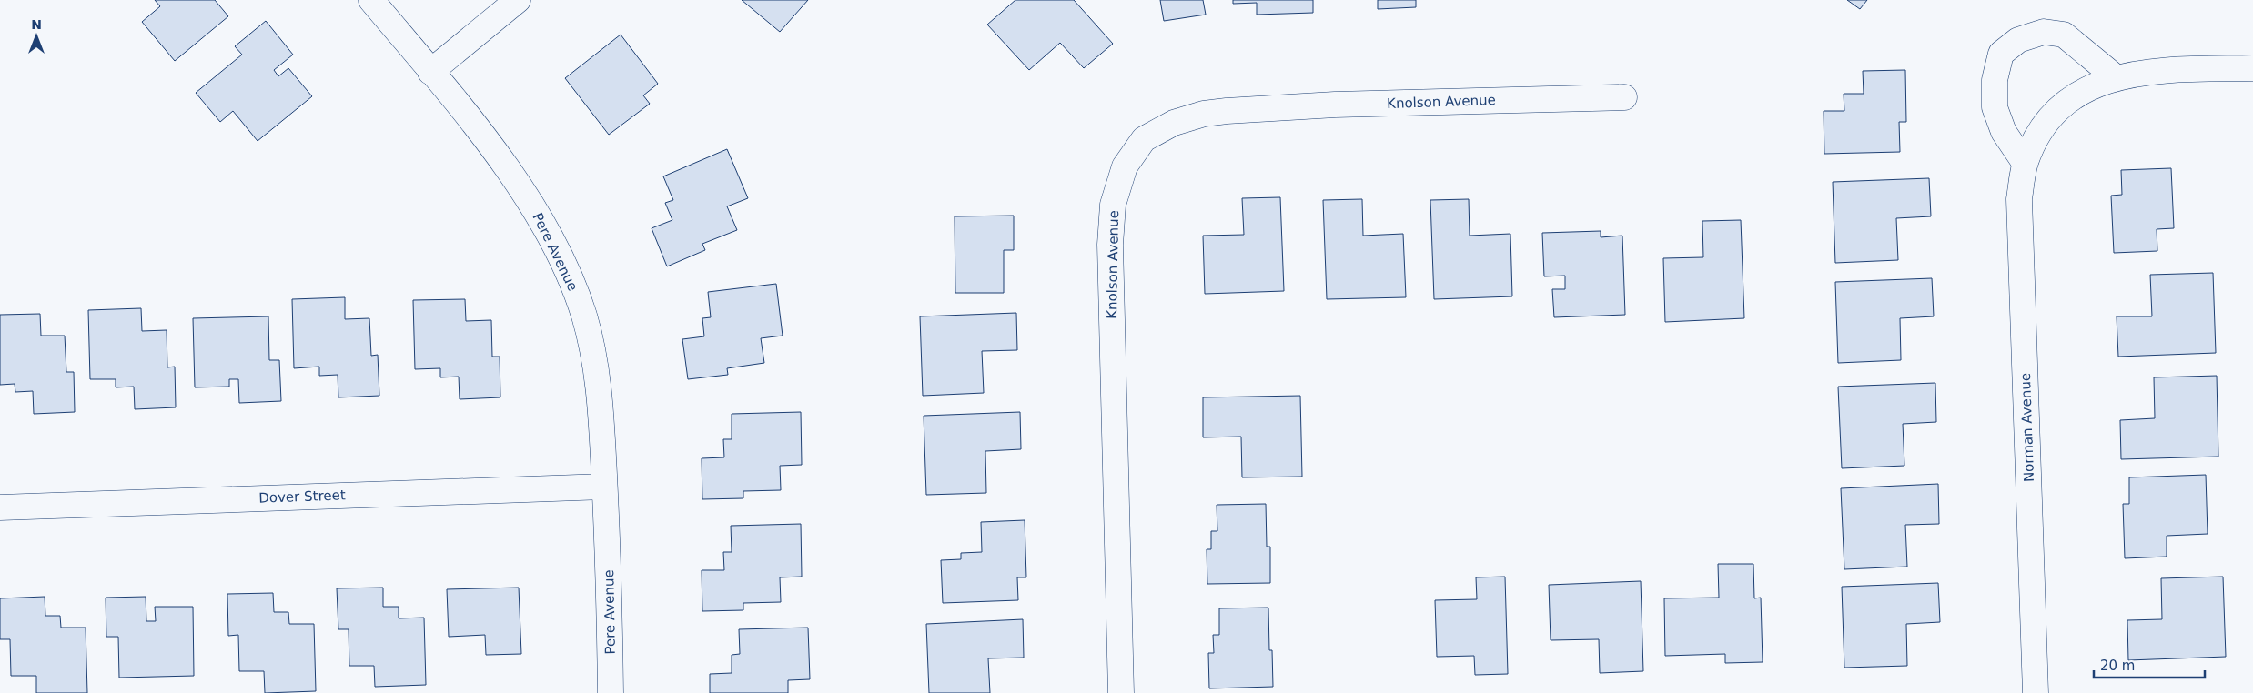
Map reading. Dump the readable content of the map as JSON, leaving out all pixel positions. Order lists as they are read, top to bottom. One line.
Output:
{"streets":{"street":["Knolson Avenue","Pere Avenue","Norman Avenue","Dover Street"]},"crossings":[["Pere Avenue","Dover Street"]],"scale_bar":"20 m","north":"top"}
